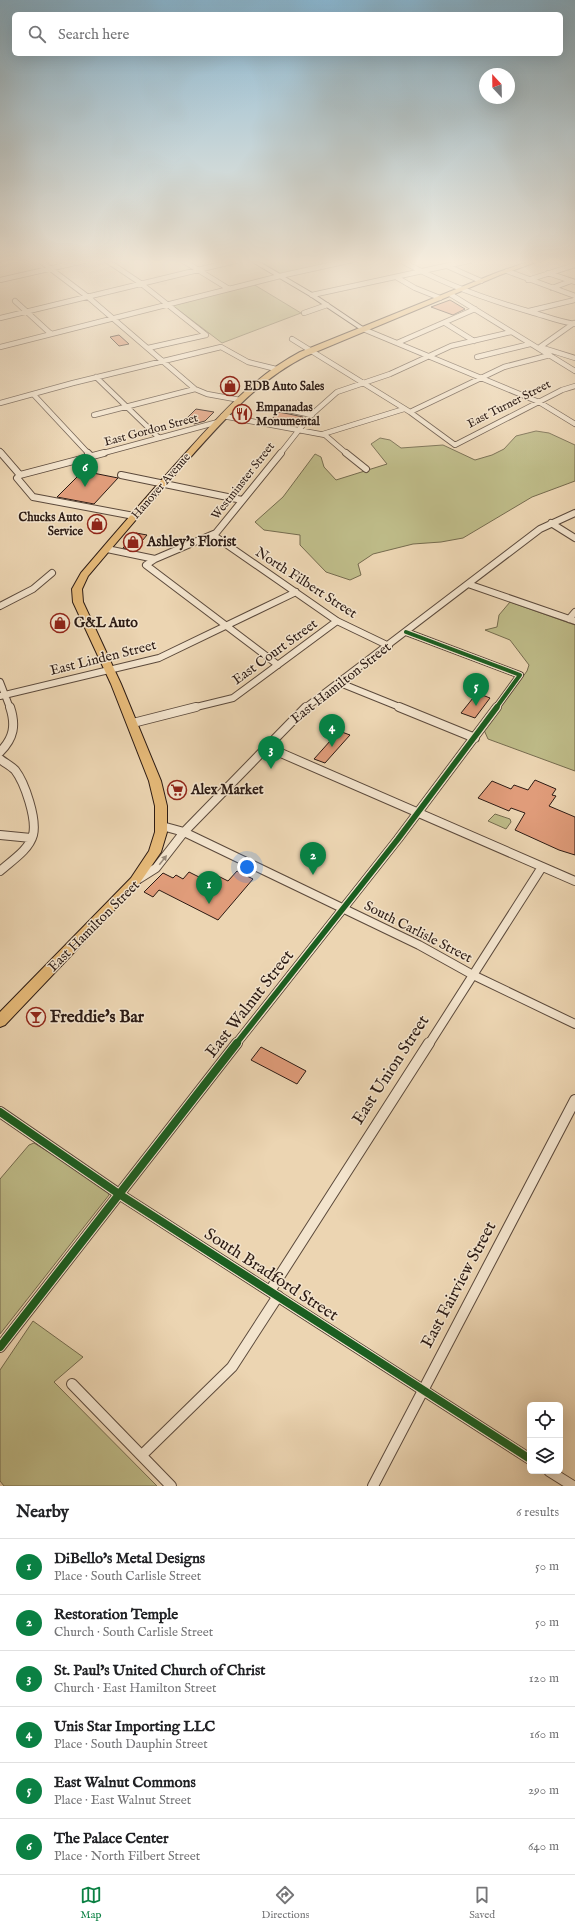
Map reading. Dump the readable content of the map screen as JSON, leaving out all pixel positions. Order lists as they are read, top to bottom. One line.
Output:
{"streets":{"main road":["Hanover Avenue","East Hamilton Street"],"street":["East Turner Street","East Gordon Street","Westminster Street","North Filbert Street","East Court Street","East Linden Street","South Carlisle Street","East Walnut Street","East Union Street","South Bradford Street","East Fairview Street"]},"crossings":[["East Gordon Street","Hanover Avenue"],["Westminster Street","North Filbert Street"],["Hanover Avenue","East Court Street"],["Hanover Avenue","East Linden Street"],["Hanover Avenue","East Hamilton Street"],["Hanover Avenue","South Carlisle Street"],["North Filbert Street","East Court Street"],["North Filbert Street","East Linden Street"],["North Filbert Street","East Hamilton Street"],["East Hamilton Street","South Carlisle Street"],["East Hamilton Street","East Walnut Street"],["South Carlisle Street","East Walnut Street"],["South Carlisle Street","East Union Street"],["East Walnut Street","South Bradford Street"],["East Union Street","South Bradford Street"],["South Bradford Street","East Fairview Street"]],"places":{"shop":["EDB Auto Sales","Chucks Auto Service","Ashley's Florist","G&L Auto"],"restaurant":["Empanadas Monumental"],"supermarket":["Alex Market"],"bar":["Freddie's Bar"]},"north":"top","page":{"search":"Search here","pins":["6","5","4","3","2","1"],"heading":["Nearby","6 results"],"list":[{"mark":"1","name":"DiBello's Metal Designs","note":"Place · South Carlisle Street","value":"50 m"},{"mark":"2","name":"Restoration Temple","note":"Church · South Carlisle Street","value":"50 m"},{"mark":"3","name":"St. Paul's United Church of Christ","note":"Church · East Hamilton Street","value":"120 m"},{"mark":"4","name":"Unis Star Importing LLC","note":"Place · South Dauphin Street","value":"160 m"},{"mark":"5","name":"East Walnut Commons","note":"Place · East Walnut Street","value":"290 m"},{"mark":"6","name":"The Palace Center","note":"Place · North Filbert Street","value":"640 m"}],"nav":["Map","Directions","Saved"]}}
